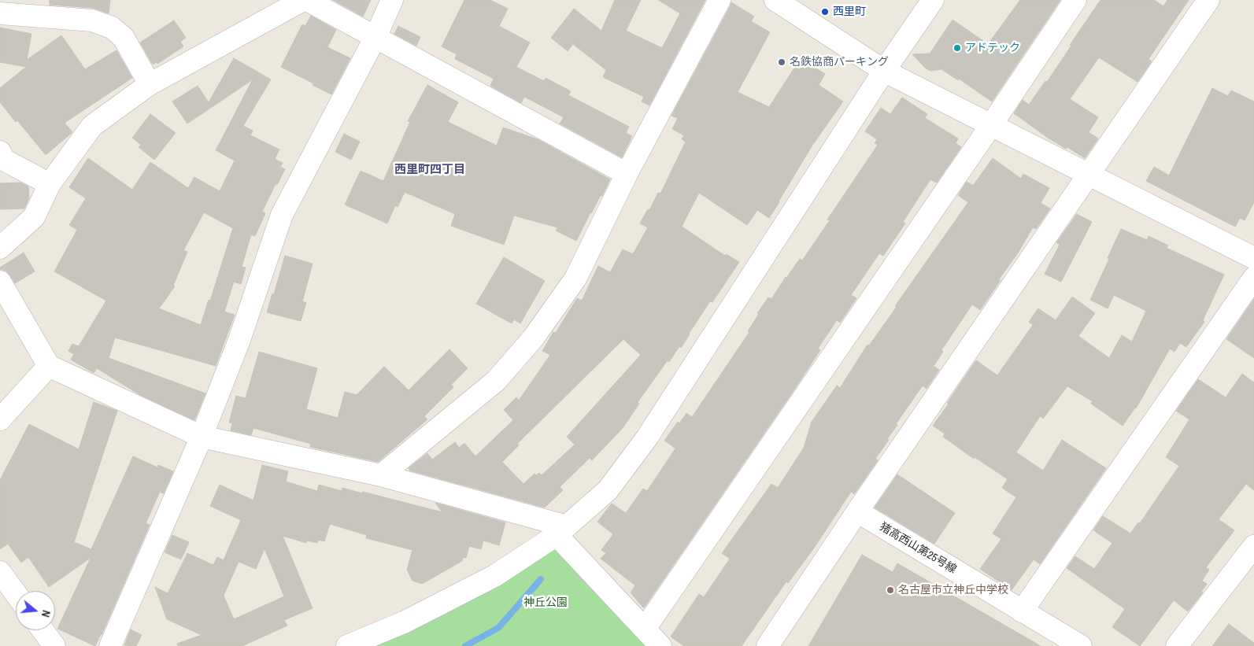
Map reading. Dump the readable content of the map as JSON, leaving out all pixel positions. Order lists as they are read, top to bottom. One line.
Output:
{"streets":{"street":["猪高西山第25号線"]},"districts":["西里町四丁目"],"parks":["神丘公園"],"places":["西里町","アドテック","名鉄協商パーキング","名古屋市立神丘中学校"],"north":"right"}
